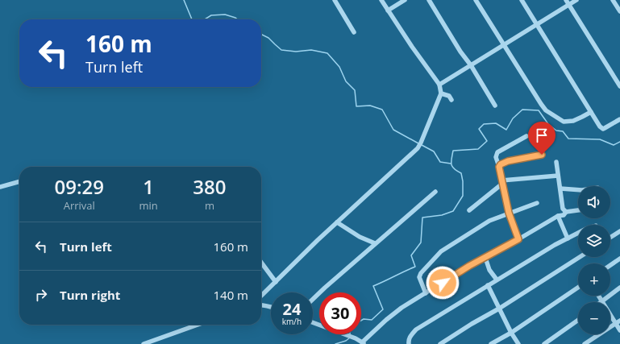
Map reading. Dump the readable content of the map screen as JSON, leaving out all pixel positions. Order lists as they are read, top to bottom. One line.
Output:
{"page":{"turn":["160 m","Turn left"],"eta":["09:29","Arrival","1","min","380","m"],"map_buttons":["+","−"],"list":[{"name":"Turn left","value":"160 m"},{"name":"Turn right","value":"140 m"}],"speed":"24 km/h","limit":"30"}}
